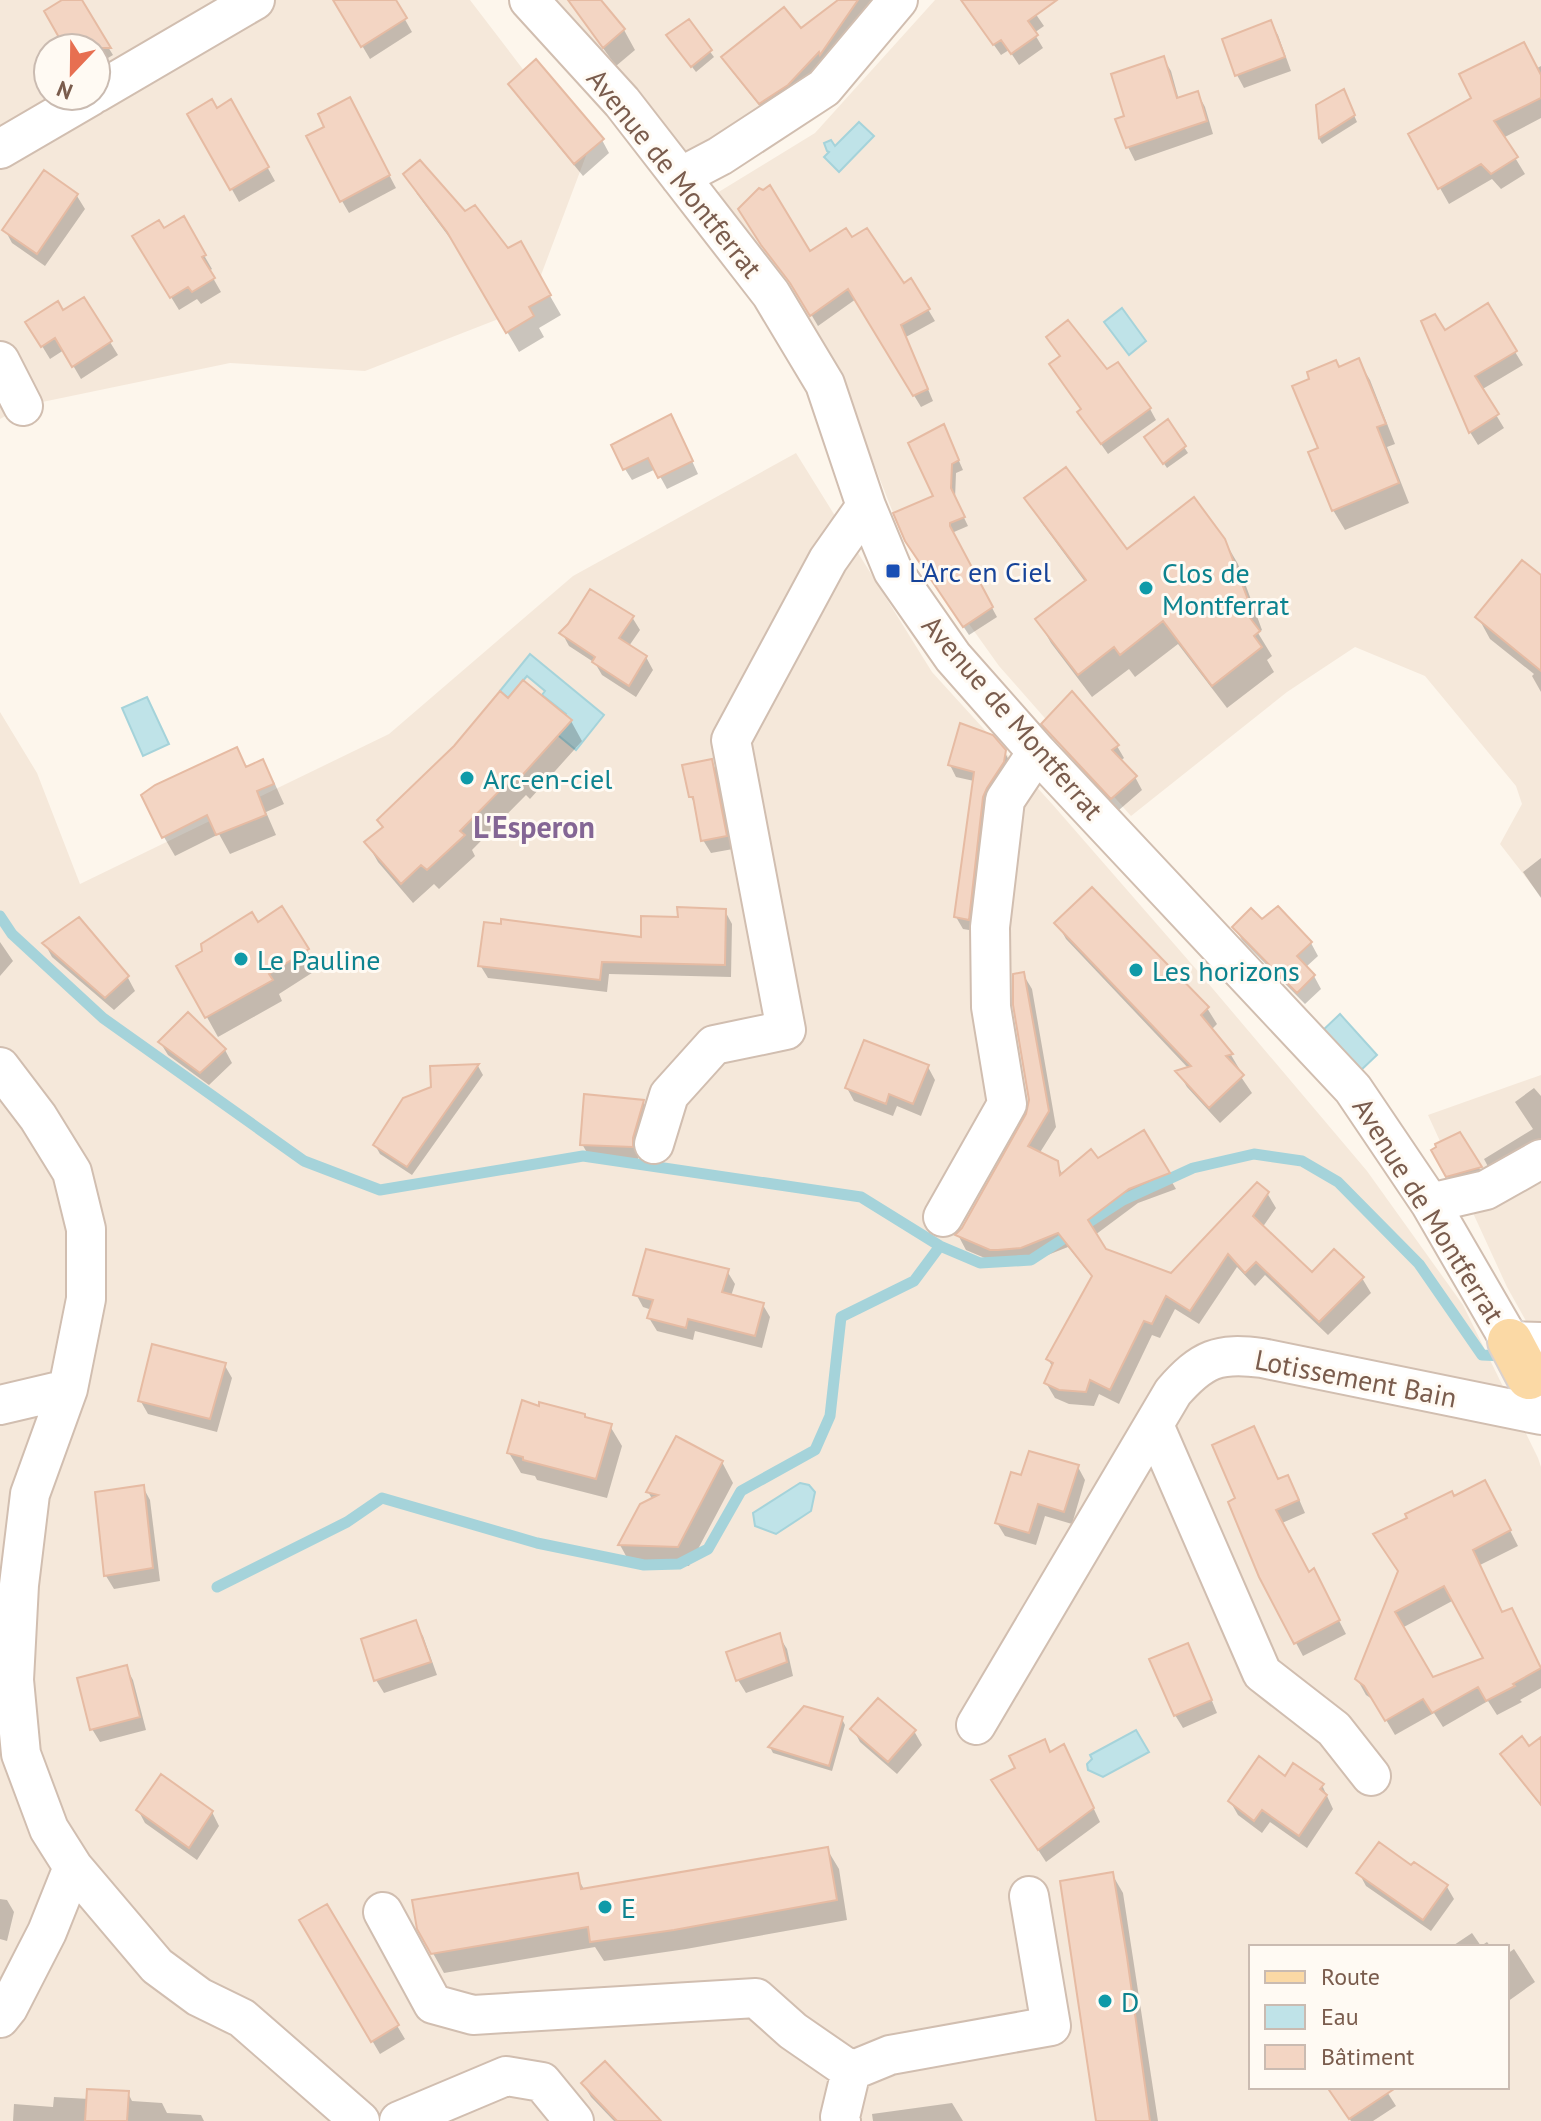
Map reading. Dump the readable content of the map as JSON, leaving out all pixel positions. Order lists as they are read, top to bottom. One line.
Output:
{"streets":{"street":["Avenue de Montferrat","Lotissement Bain"]},"crossings":[["Avenue de Montferrat","Lotissement Bain"]],"districts":["L'Esperon"],"places":{"transit":["L'Arc en Ciel"],"other":["Clos de Montferrat","Arc-en-ciel","Le Pauline","Les horizons","E","D"]},"legend":["Route","Eau","Bâtiment"],"north":"bottom"}
